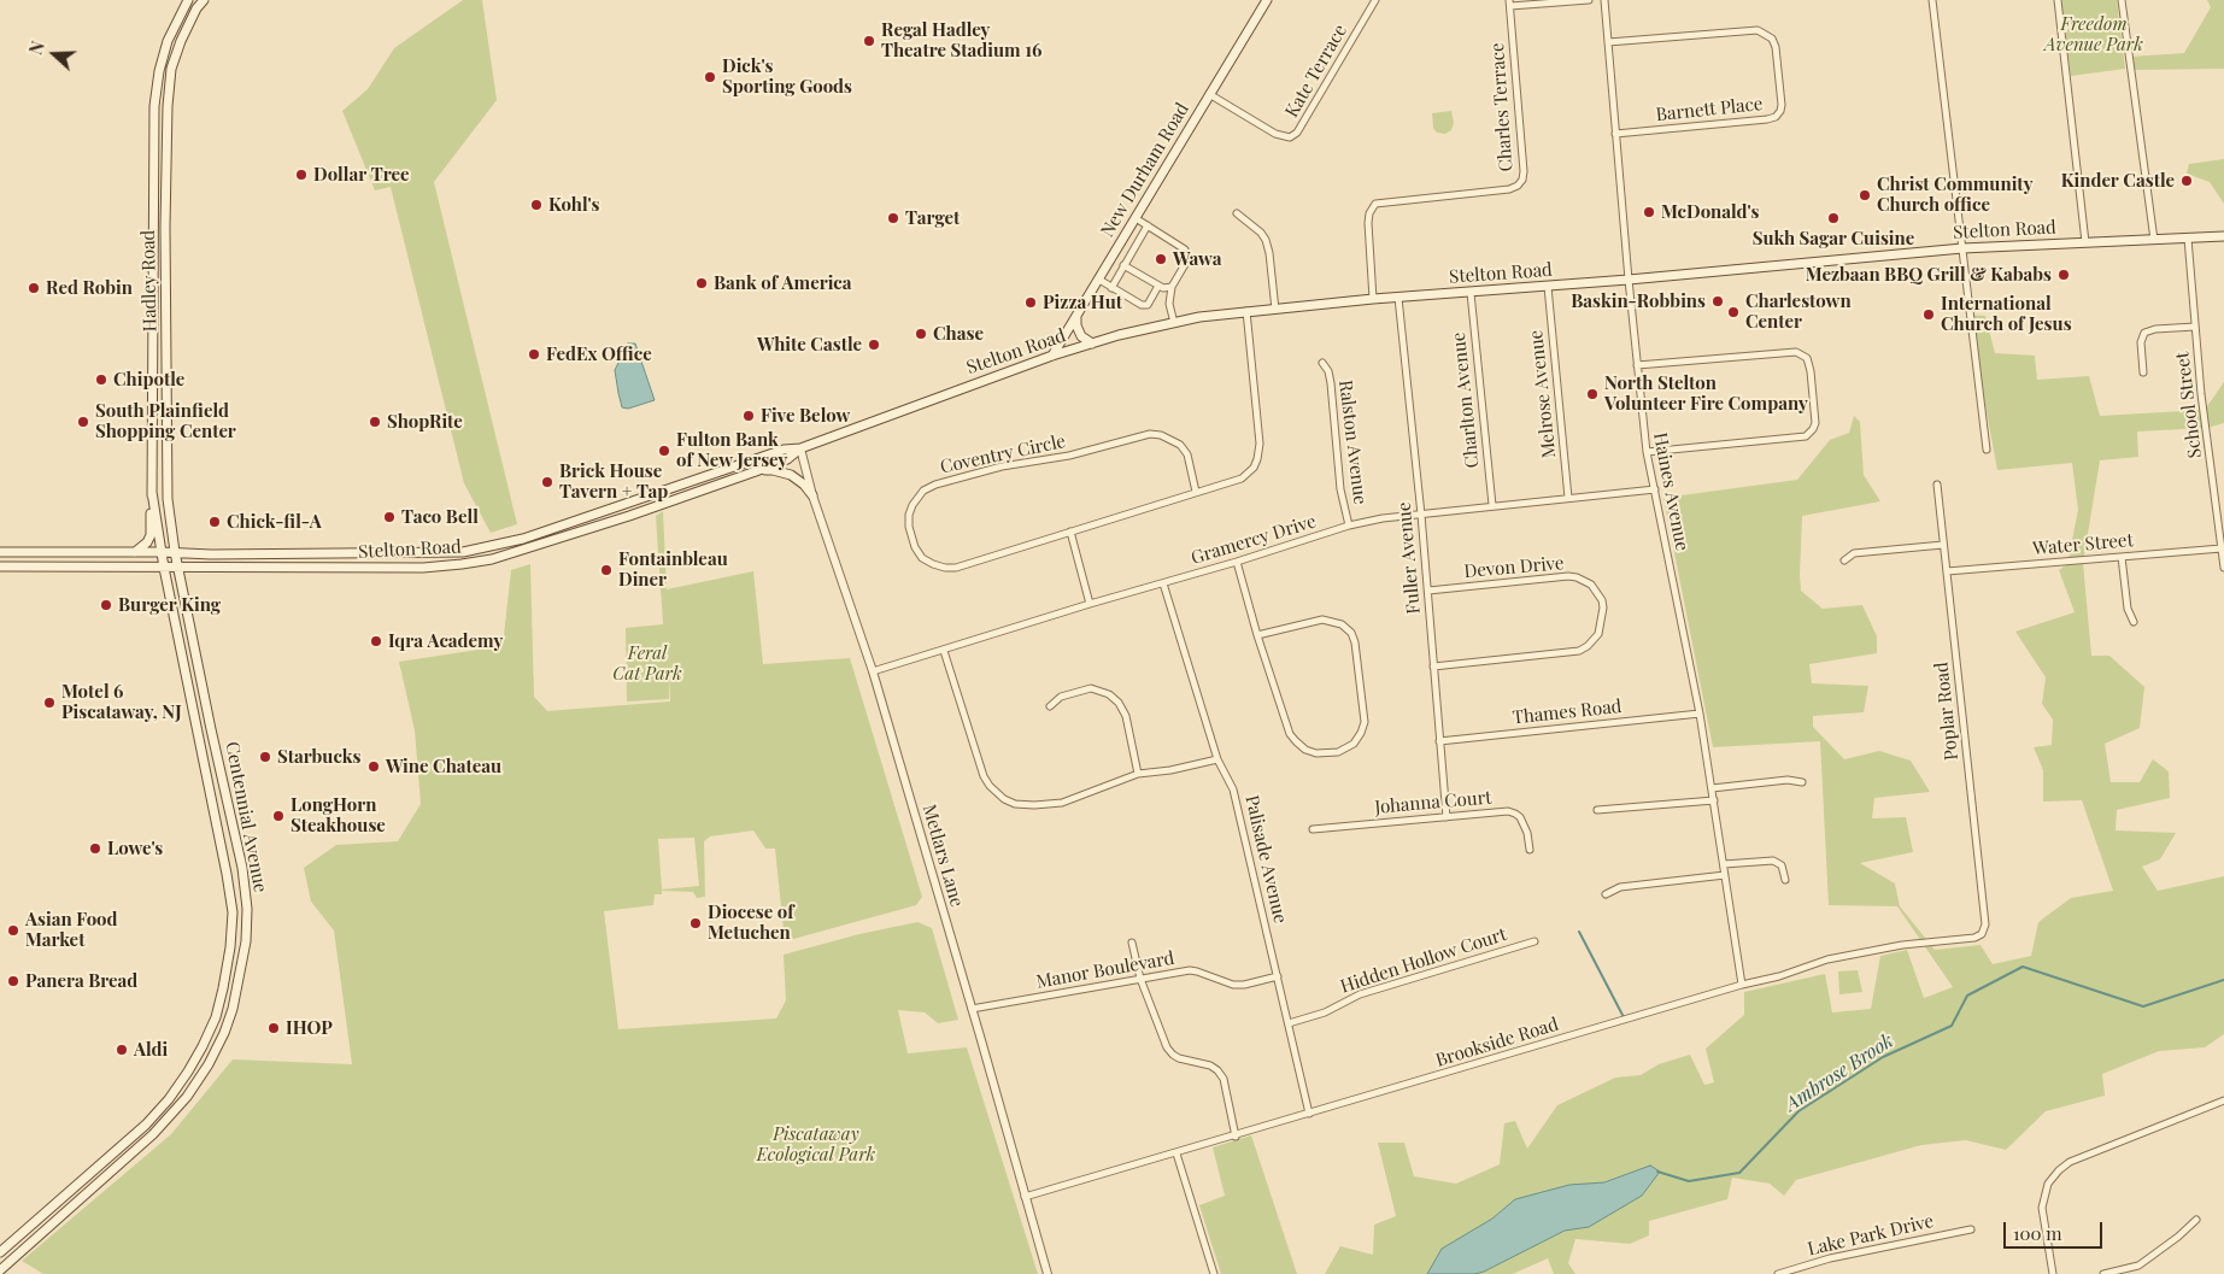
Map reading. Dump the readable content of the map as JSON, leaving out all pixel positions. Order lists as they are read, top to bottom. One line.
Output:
{"streets":{"main road":["New Durham Road","Stelton Road","Hadley Road","Centennial Avenue"],"street":["Kate Terrace","Charles Terrace","Barnett Place","Melrose Avenue","Charlton Avenue","School Street","Ralston Avenue","Coventry Circle","Haines Avenue","Gramercy Drive","Water Street","Fuller Avenue","Devon Drive","Poplar Road","Thames Road","Johanna Court","Metlars Lane","Palisade Avenue","Hidden Hollow Court","Manor Boulevard","Brookside Road","Lake Park Drive"]},"crossings":[["Kate Terrace","New Durham Road"],["Charles Terrace","Stelton Road"],["Barnett Place","Haines Avenue"],["New Durham Road","Stelton Road"],["Stelton Road","Hadley Road"],["Stelton Road","Melrose Avenue"],["Stelton Road","Charlton Avenue"],["Stelton Road","School Street"],["Stelton Road","Coventry Circle"],["Stelton Road","Haines Avenue"],["Stelton Road","Fuller Avenue"],["Stelton Road","Centennial Avenue"],["Stelton Road","Metlars Lane"],["Hadley Road","Centennial Avenue"],["Melrose Avenue","Gramercy Drive"],["Charlton Avenue","Gramercy Drive"],["School Street","Water Street"],["Ralston Avenue","Gramercy Drive"],["Haines Avenue","Gramercy Drive"],["Haines Avenue","Thames Road"],["Haines Avenue","Brookside Road"],["Gramercy Drive","Fuller Avenue"],["Gramercy Drive","Metlars Lane"],["Gramercy Drive","Palisade Avenue"],["Water Street","Poplar Road"],["Fuller Avenue","Devon Drive"],["Fuller Avenue","Thames Road"],["Fuller Avenue","Johanna Court"],["Poplar Road","Brookside Road"],["Metlars Lane","Manor Boulevard"],["Metlars Lane","Brookside Road"],["Palisade Avenue","Hidden Hollow Court"],["Palisade Avenue","Manor Boulevard"],["Palisade Avenue","Brookside Road"]],"water":["Ambrose Brook"],"parks":["Freedom Avenue Park","Feral Cat Park","Piscataway Ecological Park"],"places":["Regal Hadley Theatre Stadium 16","Dick's Sporting Goods","Dollar Tree","Kinder Castle","Christ Community Church office","Kohl's","McDonald's","Target","Sukh Sagar Cuisine","Wawa","Mezbaan BBQ Grill & Kababs","Bank of America","Red Robin","Baskin-Robbins","Pizza Hut","Charlestown Center","International Church of Jesus","Chase","White Castle","FedEx Office","Chipotle","North Stelton Volunteer Fire Company","Five Below","South Plainfield Shopping Center","ShopRite","Fulton Bank of New Jersey","Brick House Tavern + Tap","Taco Bell","Chick-fil-A","Fontainbleau Diner","Burger King","Iqra Academy","Motel 6 Piscataway, NJ","Starbucks","Wine Chateau","LongHorn Steakhouse","Lowe's","Diocese of Metuchen","Asian Food Market","Panera Bread","IHOP","Aldi"],"scale_bar":"100 m","north":"left"}
